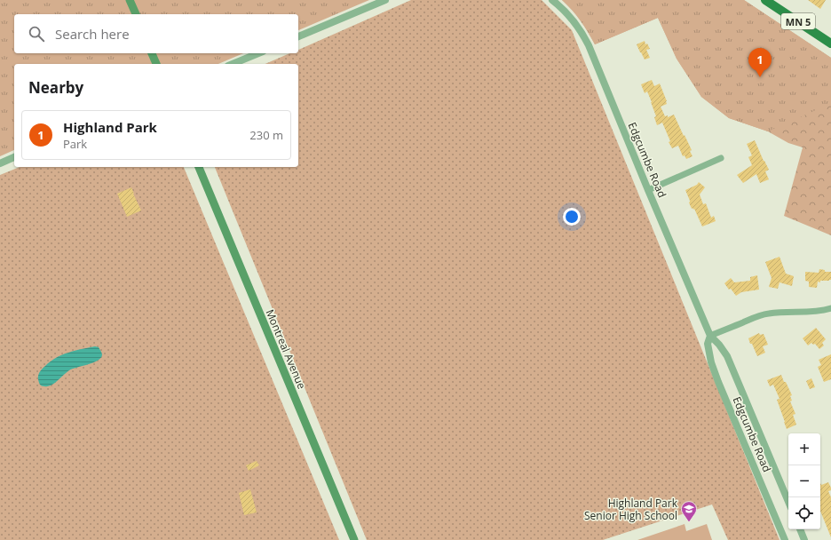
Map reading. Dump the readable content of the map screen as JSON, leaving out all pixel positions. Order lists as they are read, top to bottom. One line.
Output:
{"streets":{"main road":["MN 5","Montreal Avenue"],"street":["Edgcumbe Road"]},"places":{"school or university":["Highland Park Senior High School"]},"page":{"search":"Search here","pins":"1","heading":"Nearby","list":[{"mark":"1","name":"Highland Park","note":"Park","value":"230 m"}],"map_buttons":["+","−"]}}
